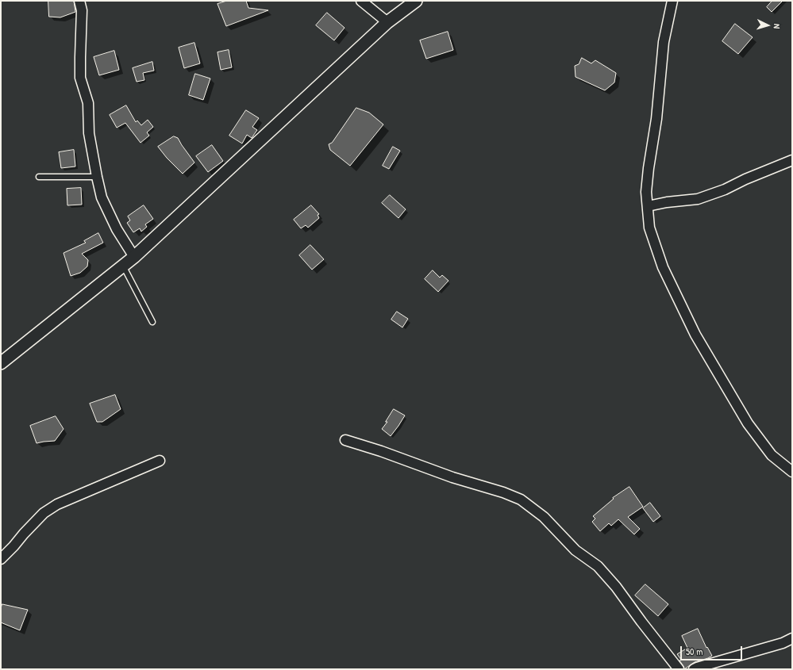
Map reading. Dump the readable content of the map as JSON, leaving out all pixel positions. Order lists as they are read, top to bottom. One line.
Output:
{"scale_bar":"50 m","north":"right"}
